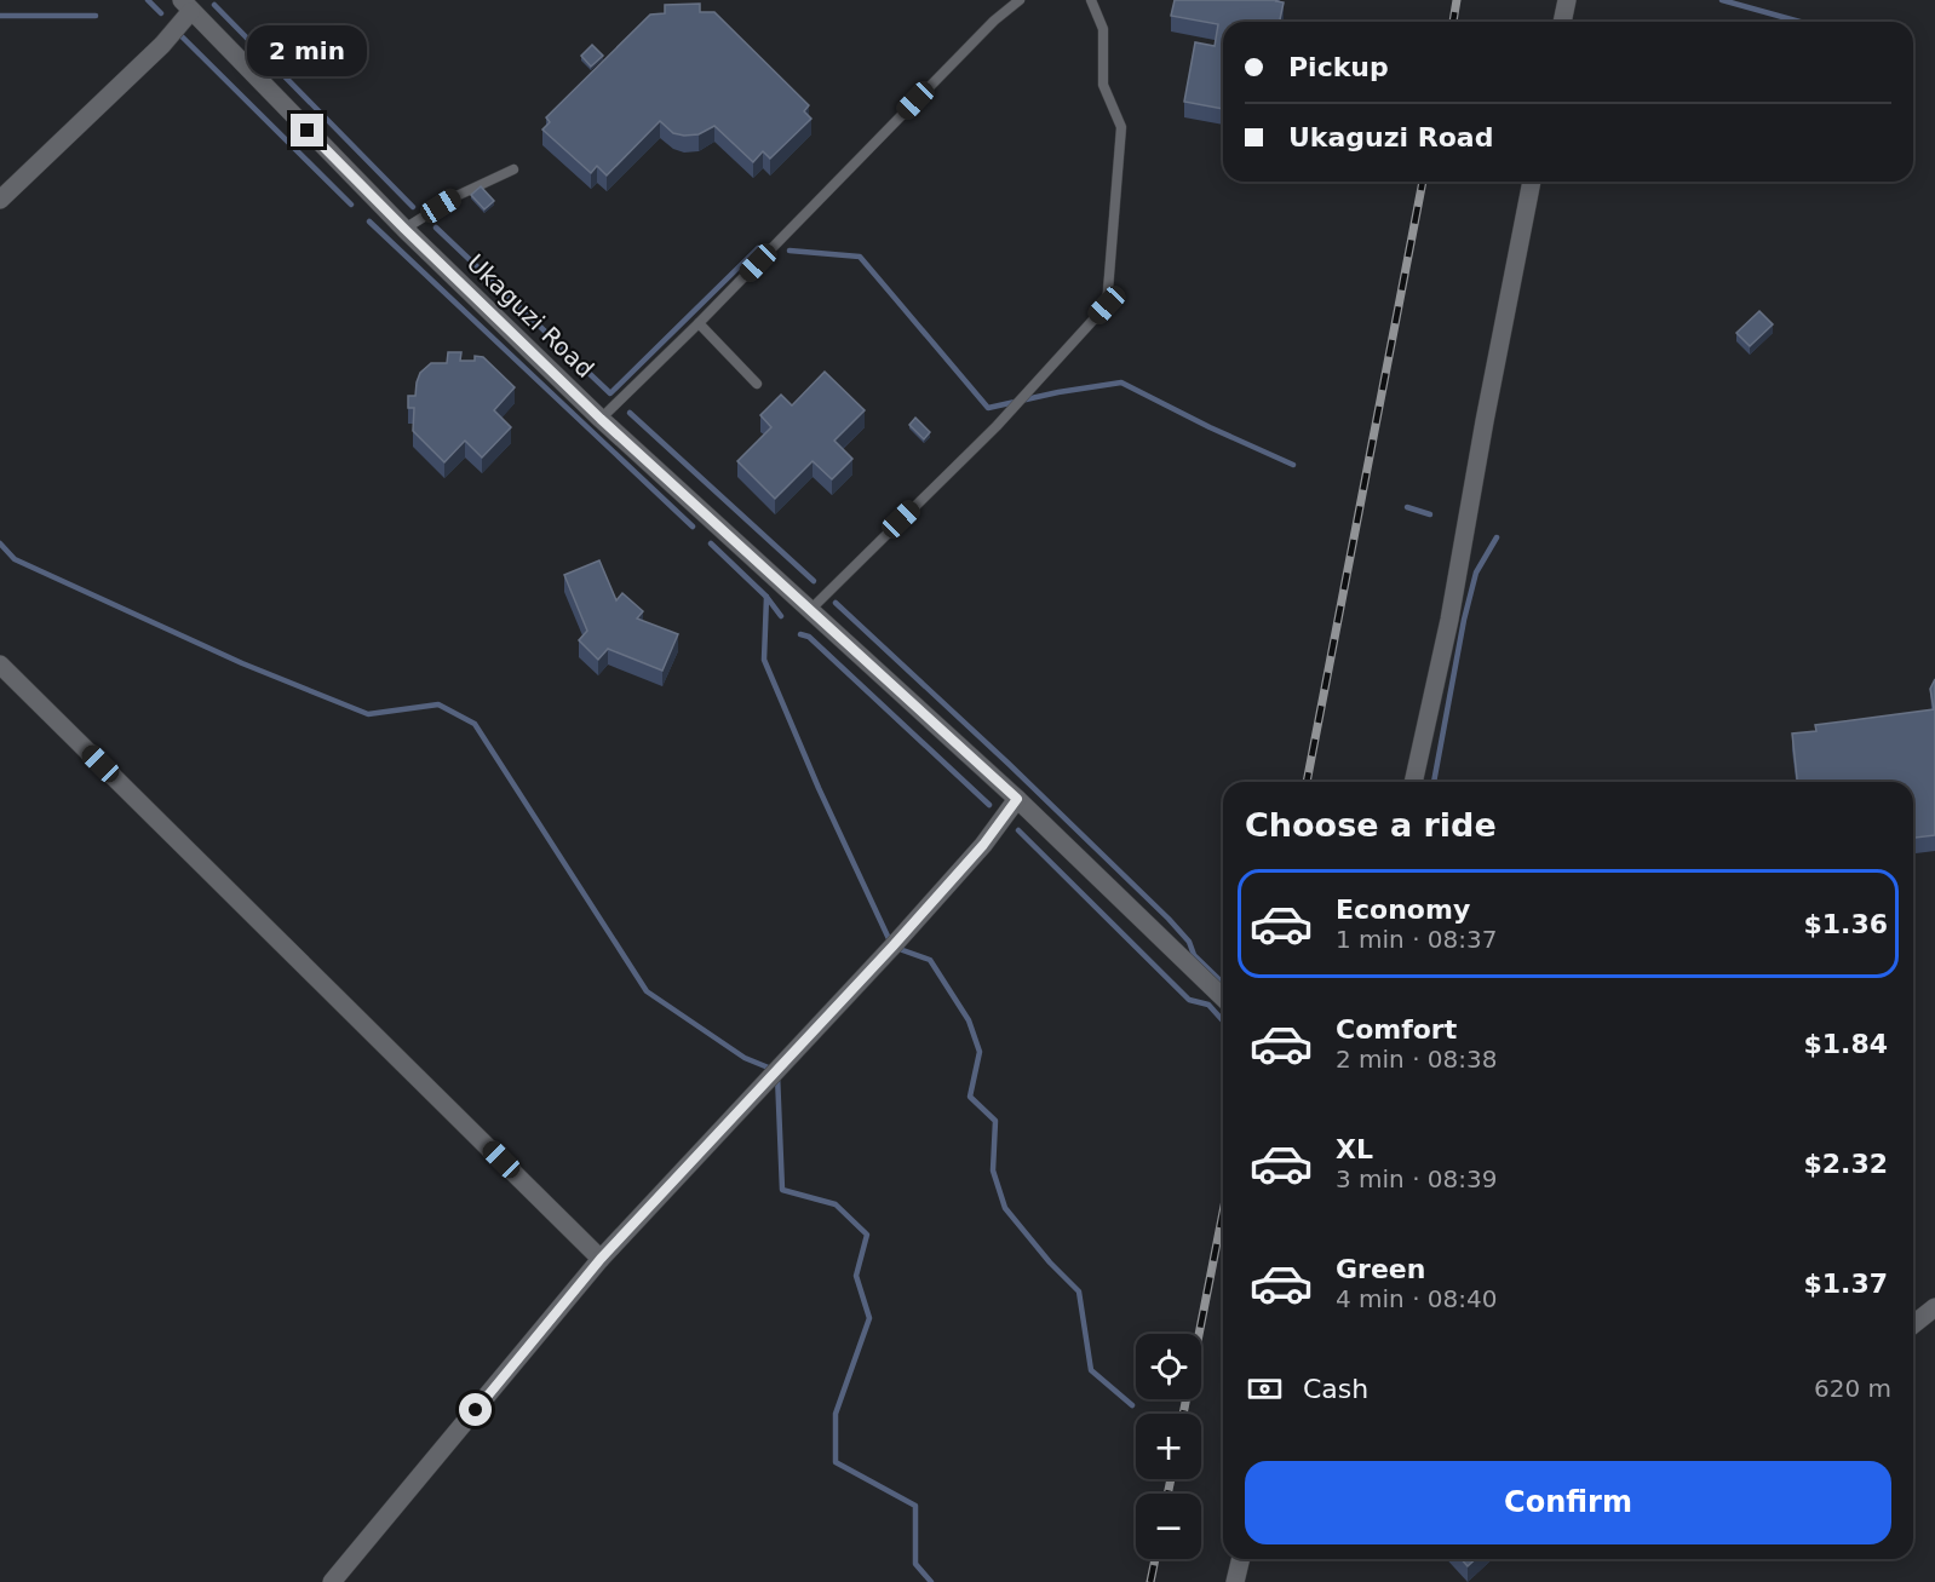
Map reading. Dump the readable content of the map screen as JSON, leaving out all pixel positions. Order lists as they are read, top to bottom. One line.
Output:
{"streets":{"street":["Ukaguzi Road"]},"page":{"banner":["Pickup","Ukaguzi Road"],"bubble":"2 min","heading":"Choose a ride","list":[{"name":"Economy","note":"1 min · 08:37","value":"$1.36"},{"name":"Comfort","note":"2 min · 08:38","value":"$1.84"},{"name":"XL","note":"3 min · 08:39","value":"$2.32"},{"name":"Green","note":"4 min · 08:40","value":"$1.37"}],"map_buttons":["+","−"],"pay":["Cash","620 m"],"buttons":"Confirm"}}
